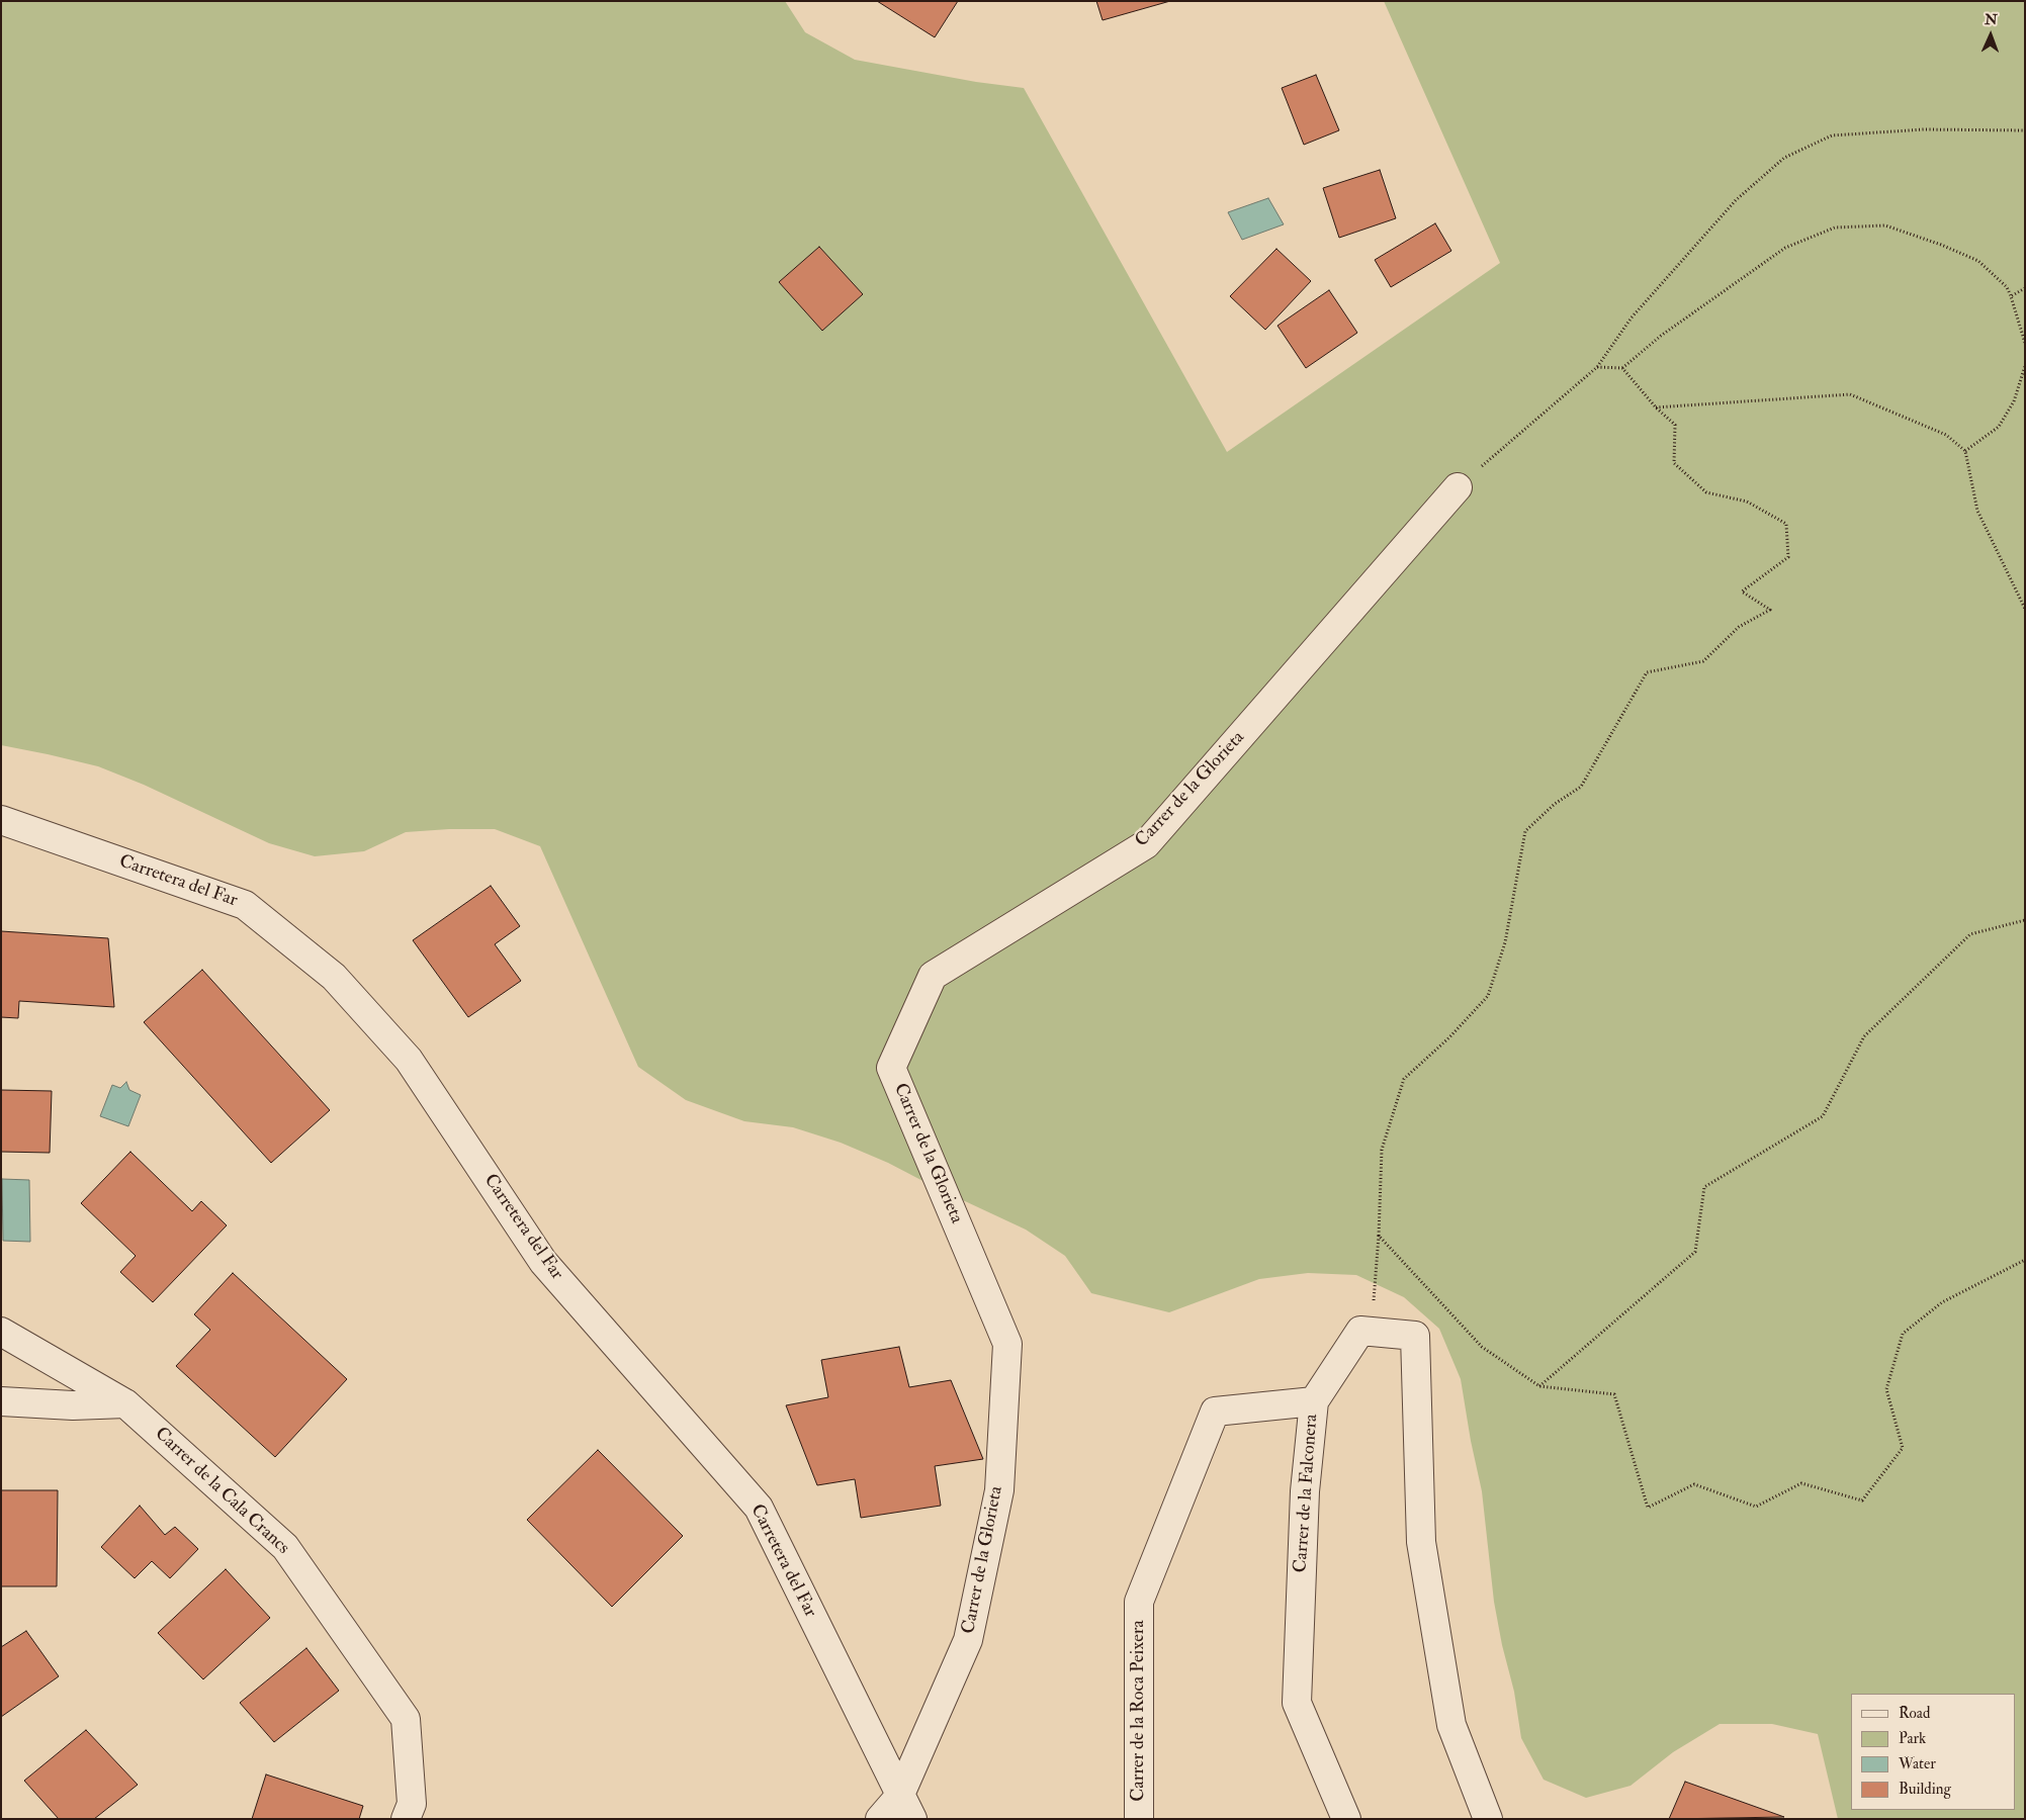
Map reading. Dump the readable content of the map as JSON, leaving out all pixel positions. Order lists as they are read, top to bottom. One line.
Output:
{"streets":{"street":["Carrer de la Glorieta","Carretera del Far","Carrer de la Cala Crancs","Carrer de la Falconera","Carrer de la Roca Peixera"]},"crossings":[["Carrer de la Glorieta","Carretera del Far"],["Carrer de la Falconera","Carrer de la Roca Peixera"]],"legend":["Road","Park","Water","Building"],"north":"top"}
